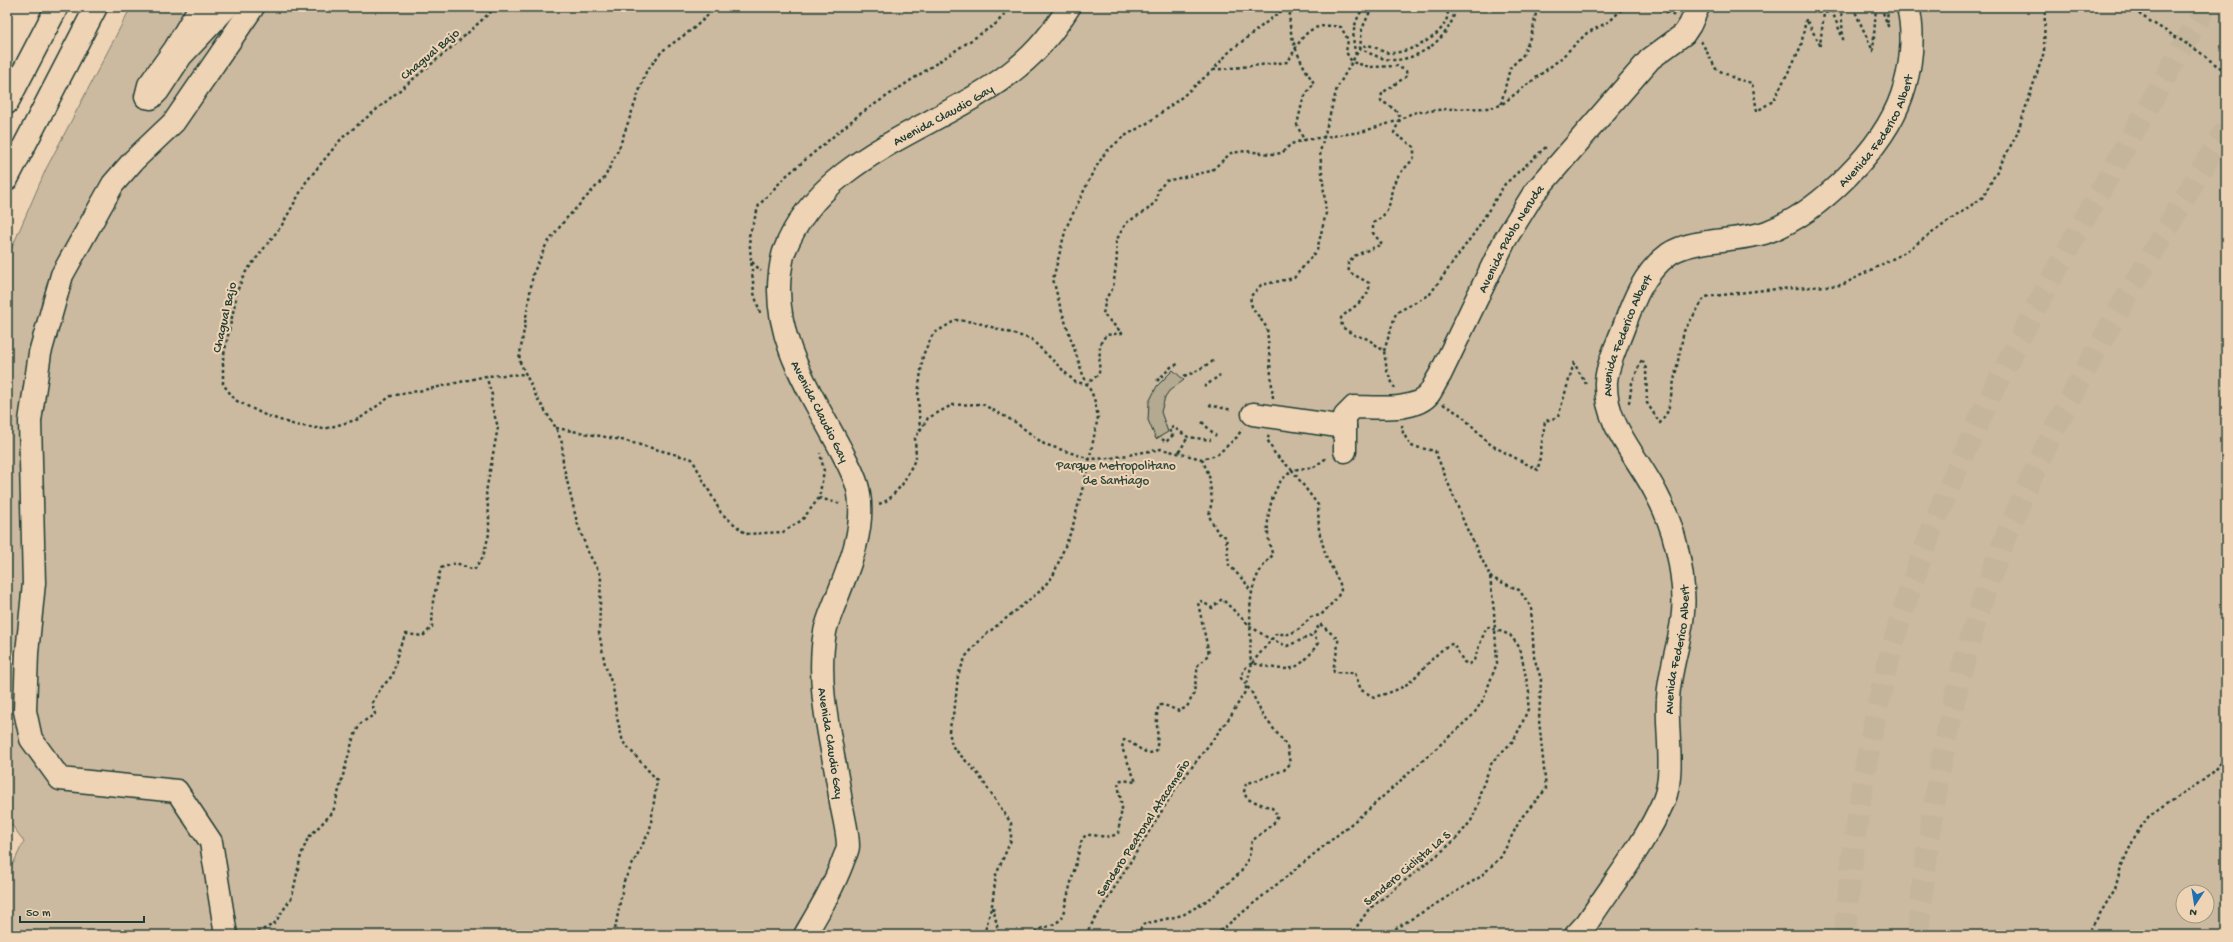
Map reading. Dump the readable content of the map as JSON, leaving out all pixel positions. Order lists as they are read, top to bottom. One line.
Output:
{"streets":{"main road":["Avenida Claudio Gay","Avenida Federico Albert","Avenida Pablo Neruda"],"path":["Chagual Bajo","Sendero Peatonal Atacameño","Sendero Ciclista La S"]},"parks":["Parque Metropolitano de Santiago"],"scale_bar":"50 m","north":"bottom"}
